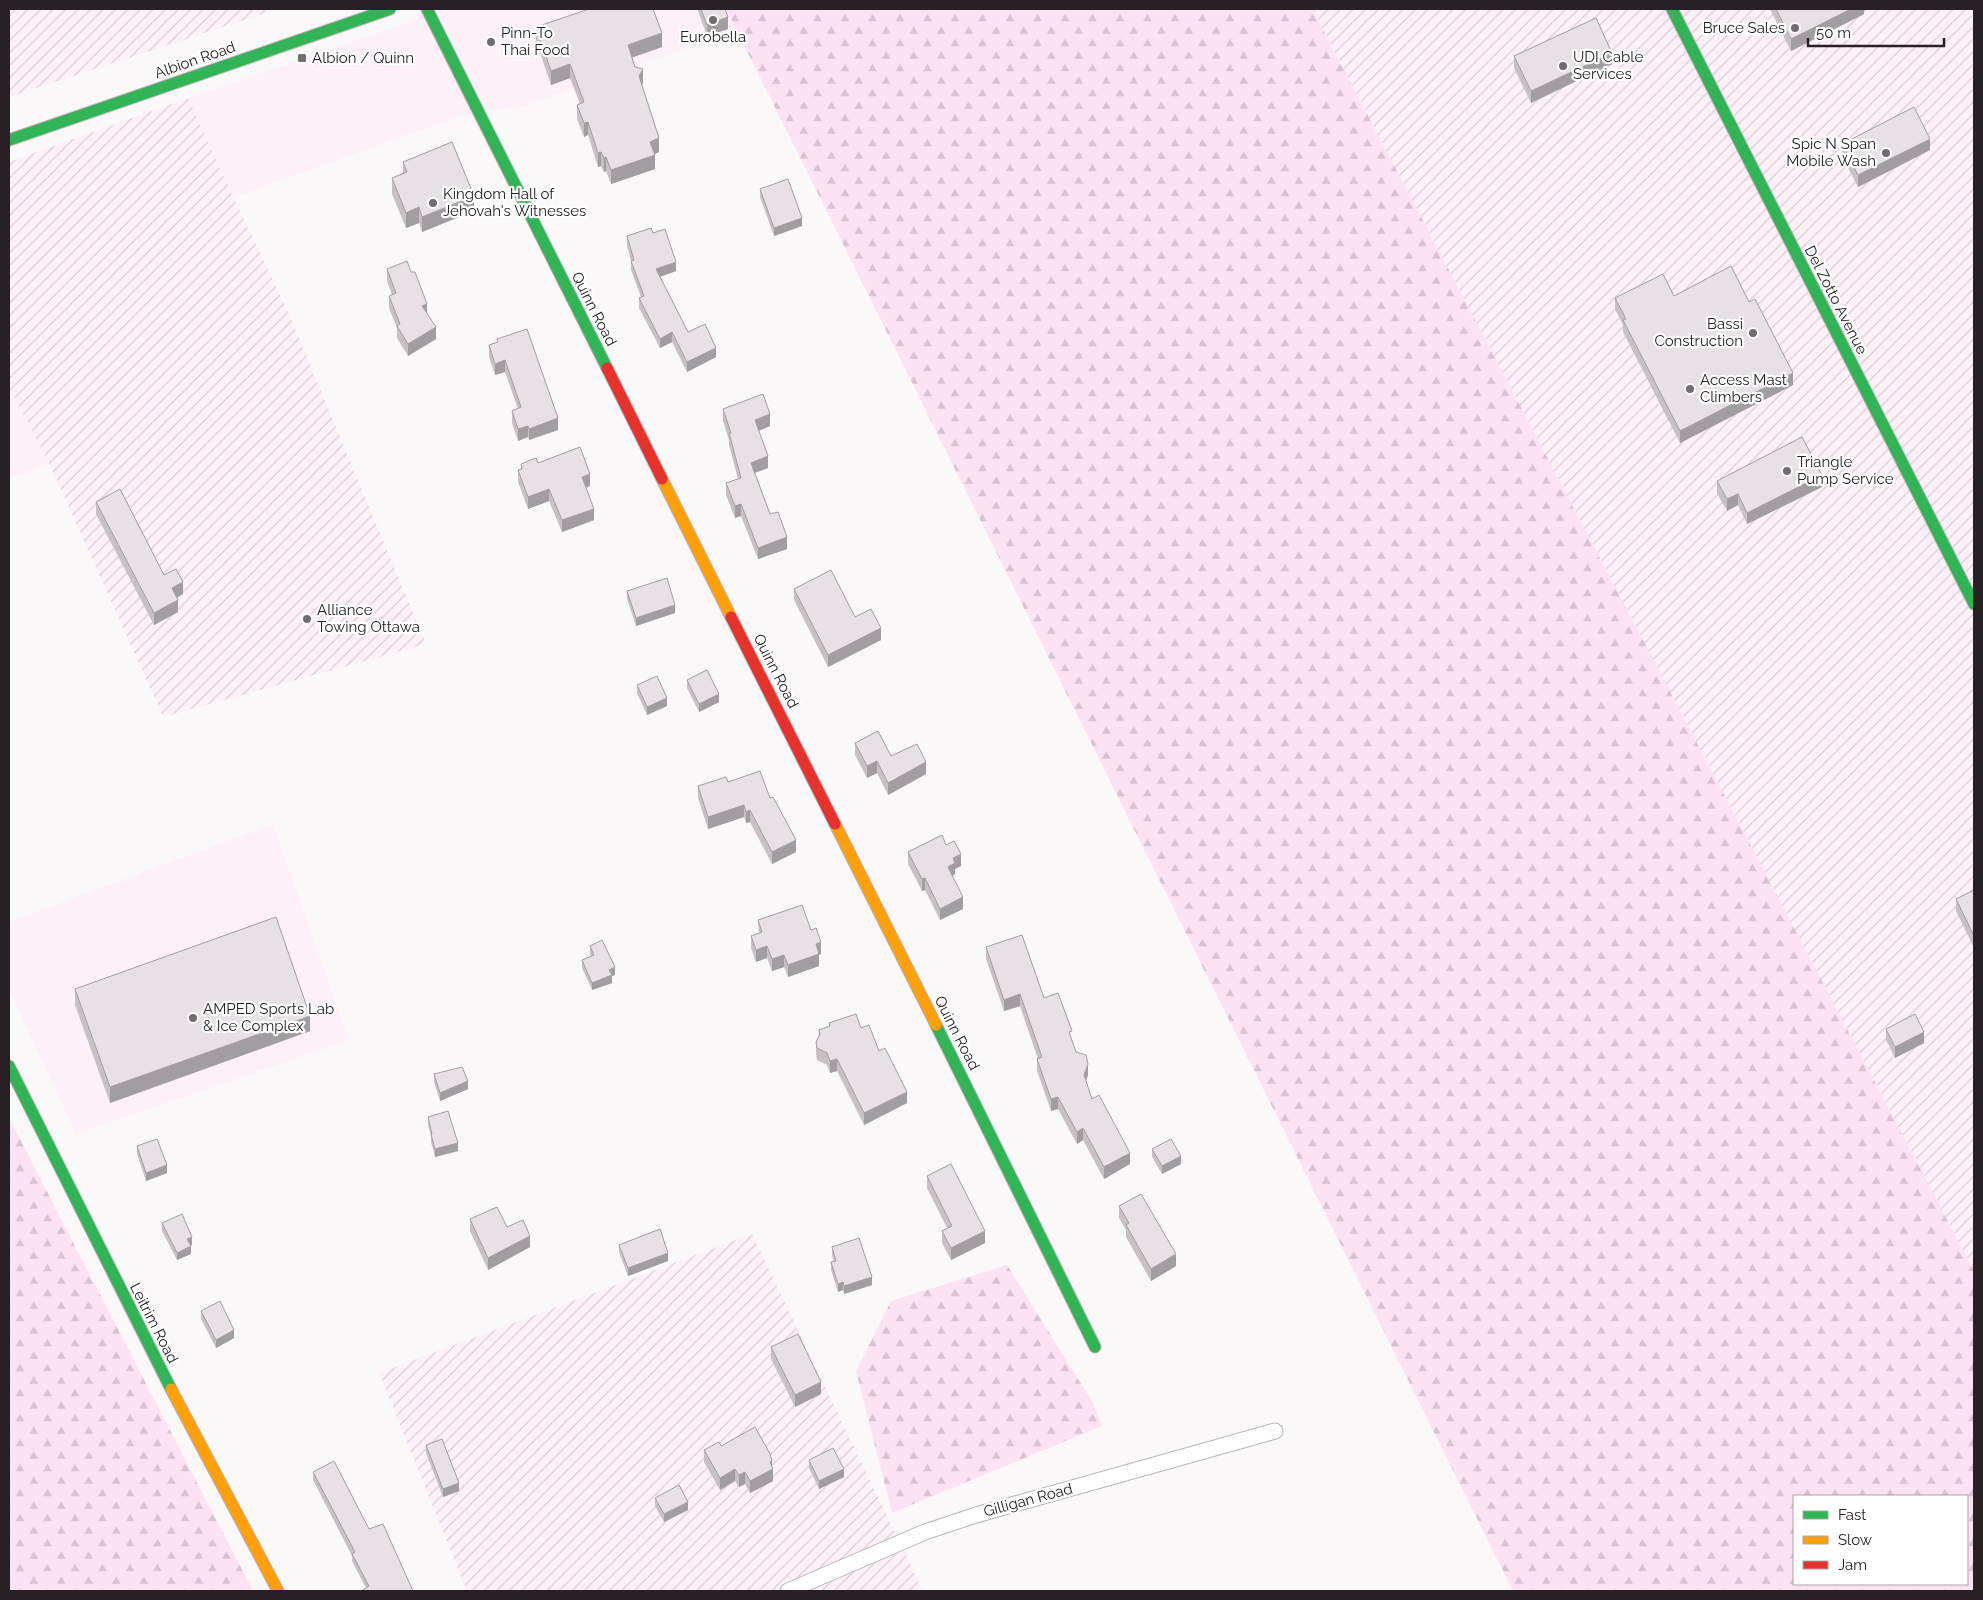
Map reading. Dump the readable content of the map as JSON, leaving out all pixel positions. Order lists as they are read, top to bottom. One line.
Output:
{"streets":{"street":["Albion Road","Del Zotto Avenue","Quinn Road","Leitrim Road","Gilligan Road"]},"places":{"other":["Eurobella","Bruce Sales","Pinn-To Thai Food","UDI Cable Services","Spic N Span Mobile Wash","Kingdom Hall of Jehovah's Witnesses","Bassi Construction","Access Mast Climbers","Triangle Pump Service","Alliance Towing Ottawa","AMPED Sports Lab & Ice Complex"],"transit":["Albion / Quinn"]},"legend":["Fast","Slow","Jam"],"scale_bar":"50 m"}
